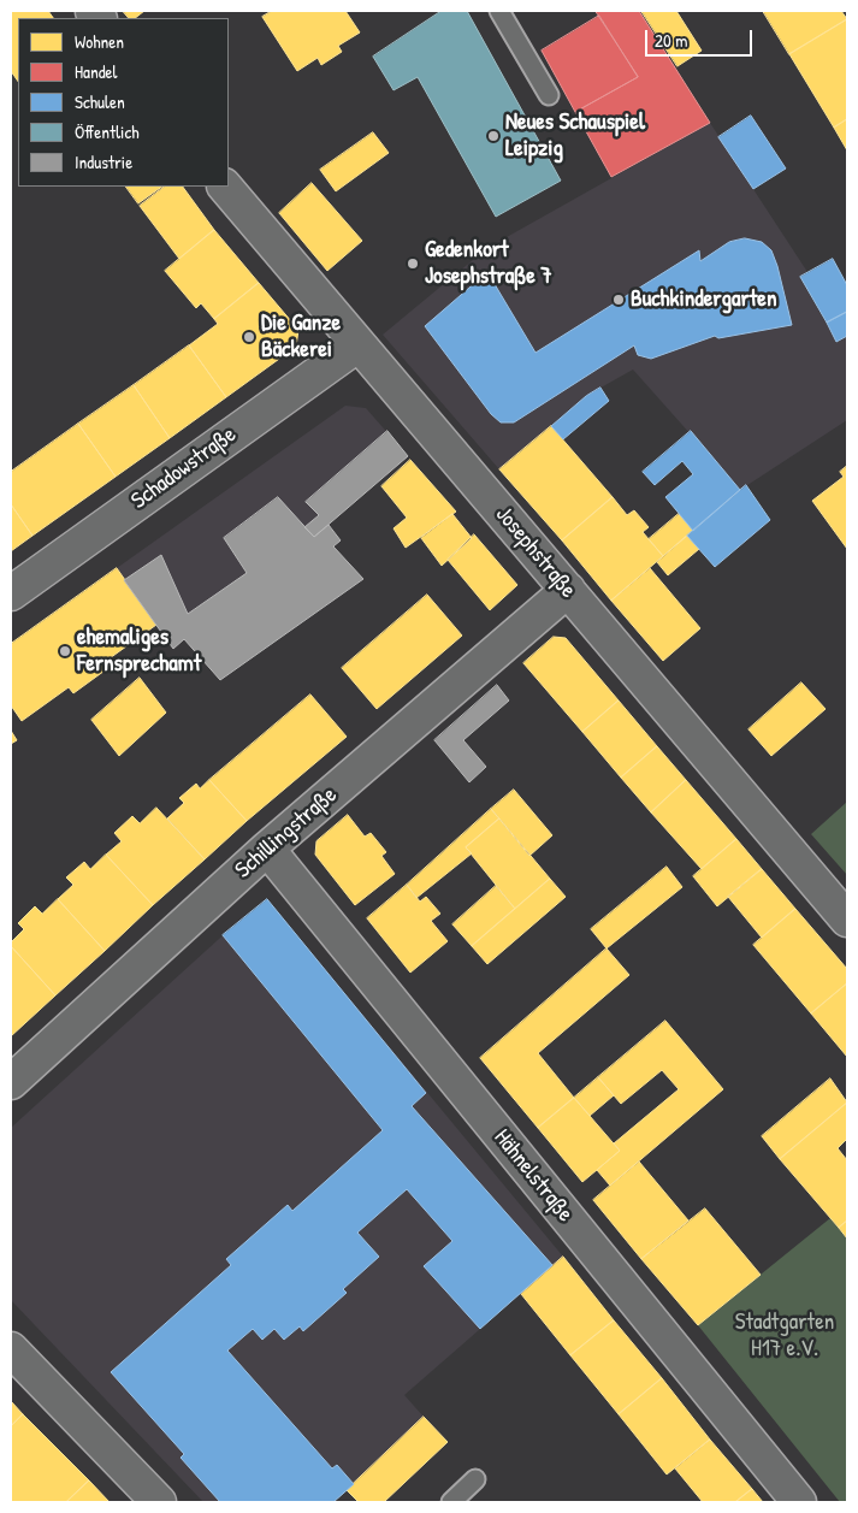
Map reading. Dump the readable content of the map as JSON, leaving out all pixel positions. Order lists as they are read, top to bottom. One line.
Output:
{"streets":{"street":["Schadowstraße","Josephstraße","Schillingstraße","Hähnelstraße"]},"crossings":[["Schadowstraße","Josephstraße"],["Josephstraße","Schillingstraße"],["Schillingstraße","Hähnelstraße"]],"parks":["Stadtgarten H17 e.V."],"places":["Neues Schauspiel Leipzig","Gedenkort Josephstraße 7","Buchkindergarten","Die Ganze Bäckerei","ehemaliges Fernsprechamt"],"legend":["Wohnen","Handel","Schulen","Öffentlich","Industrie"],"scale_bar":"20 m"}
